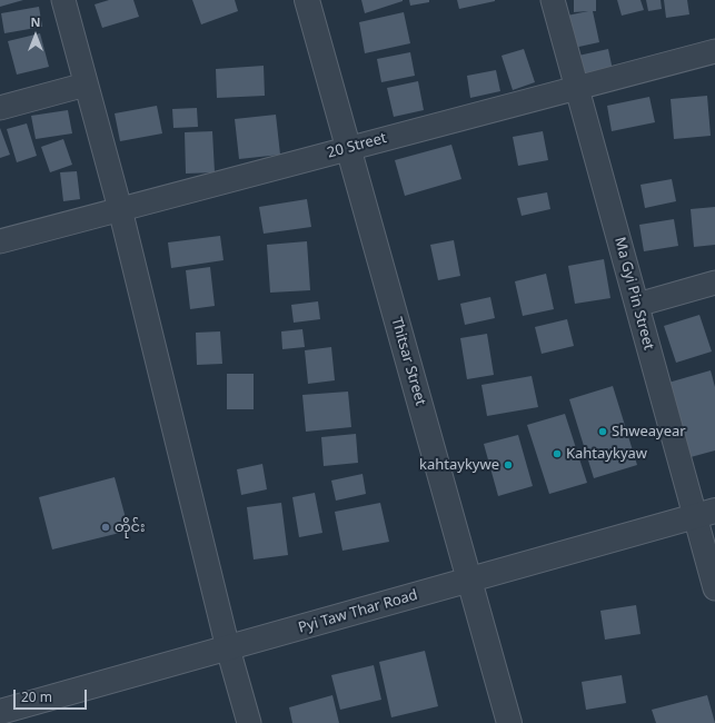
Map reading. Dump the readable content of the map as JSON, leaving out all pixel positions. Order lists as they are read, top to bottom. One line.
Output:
{"streets":{"street":["20 Street","Ma Gyi Pin Street","Thitsar Street","Pyi Taw Thar Road"]},"crossings":[["20 Street","Ma Gyi Pin Street"],["20 Street","Thitsar Street"],["Ma Gyi Pin Street","Pyi Taw Thar Road"],["Thitsar Street","Pyi Taw Thar Road"]],"places":["Shweayear","Kahtaykyaw","kahtaykywe","တိုင်း"],"scale_bar":"20 m","north":"top"}
